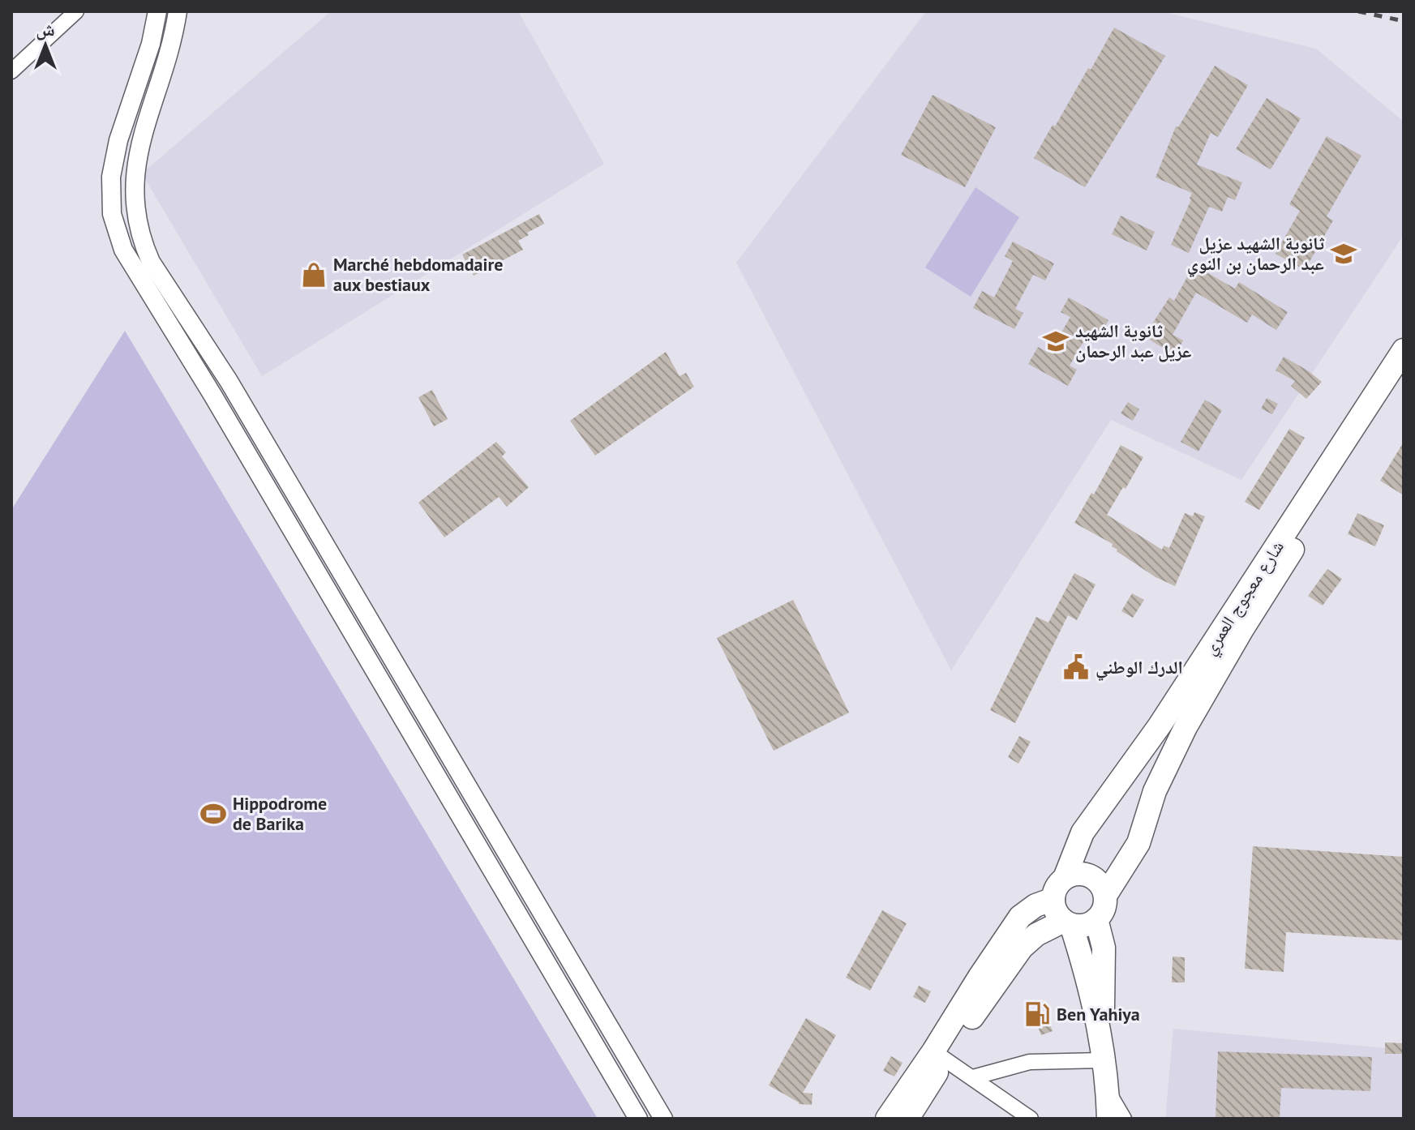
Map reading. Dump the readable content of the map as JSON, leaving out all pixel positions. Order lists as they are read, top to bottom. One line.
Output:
{"streets":{"main road":["شارع معجوج العمري"]},"places":{"school or university":["ثانوية الشهيد عزيل عبد الرحمان بن النوي","ثانوية الشهيد عزيل عبد الرحمان"],"shop":["Marché hebdomadaire aux bestiaux"],"public building":["الدرك الوطني"],"sports":["Hippodrome de Barika"],"fuel station":["Ben Yahiya"]},"north":"top"}
